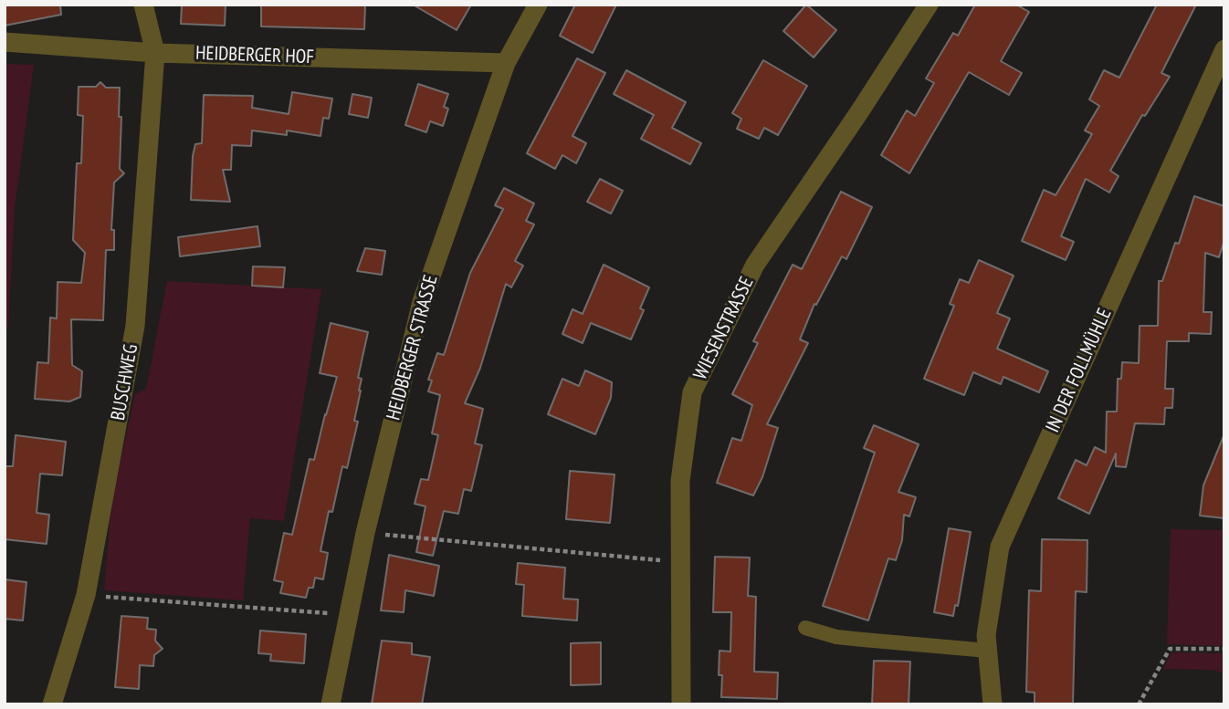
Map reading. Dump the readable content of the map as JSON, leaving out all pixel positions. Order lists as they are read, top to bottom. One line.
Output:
{"streets":{"street":["HEIDBERGER HOF","WIESENSTRASSE","HEIDBERGER STRASSE","IN DER FOLLMÜHLE","BUSCHWEG"]},"crossings":[["HEIDBERGER HOF","HEIDBERGER STRASSE"],["HEIDBERGER HOF","BUSCHWEG"]]}
